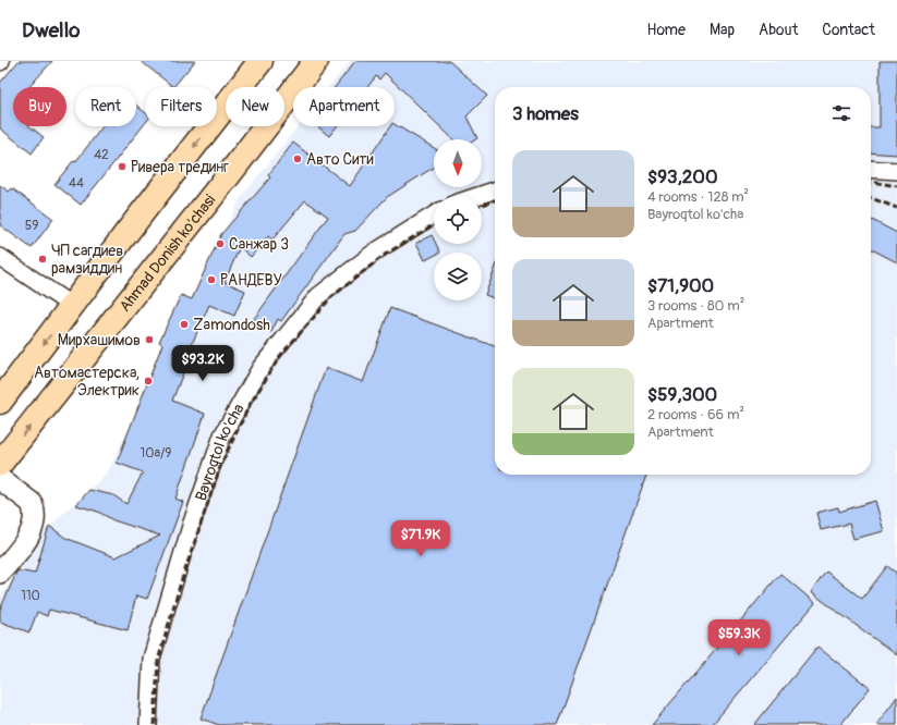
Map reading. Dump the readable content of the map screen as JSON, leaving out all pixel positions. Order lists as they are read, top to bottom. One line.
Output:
{"streets":{"main road":["Ahmad Donish ko'chasi"],"street":["Bayroqtol ko'cha"]},"places":["Авто Сити","Ривера трединг","Санжар 3","ЧП сагдиев рамзиддин","РАНДЕВУ","Zamondosh","Мирхашимов","Автомастерска, Электрик"],"house_numbers":["42","44","59","10a/9","110"],"north":"bottom","page":{"header":"Dwello","nav":["Home","Map","About","Contact"],"chip":["Buy","Rent","Filters","New","Apartment"],"heading":"3 homes","list":[{"name":"$93,200","note":"4 rooms · 128 m² · Bayroqtol ko'cha"},{"name":"$71,900","note":"3 rooms · 80 m² · Apartment"},{"name":"$59,300","note":"2 rooms · 66 m² · Apartment"}],"price":["$93.2K","$71.9K","$59.3K"]}}
